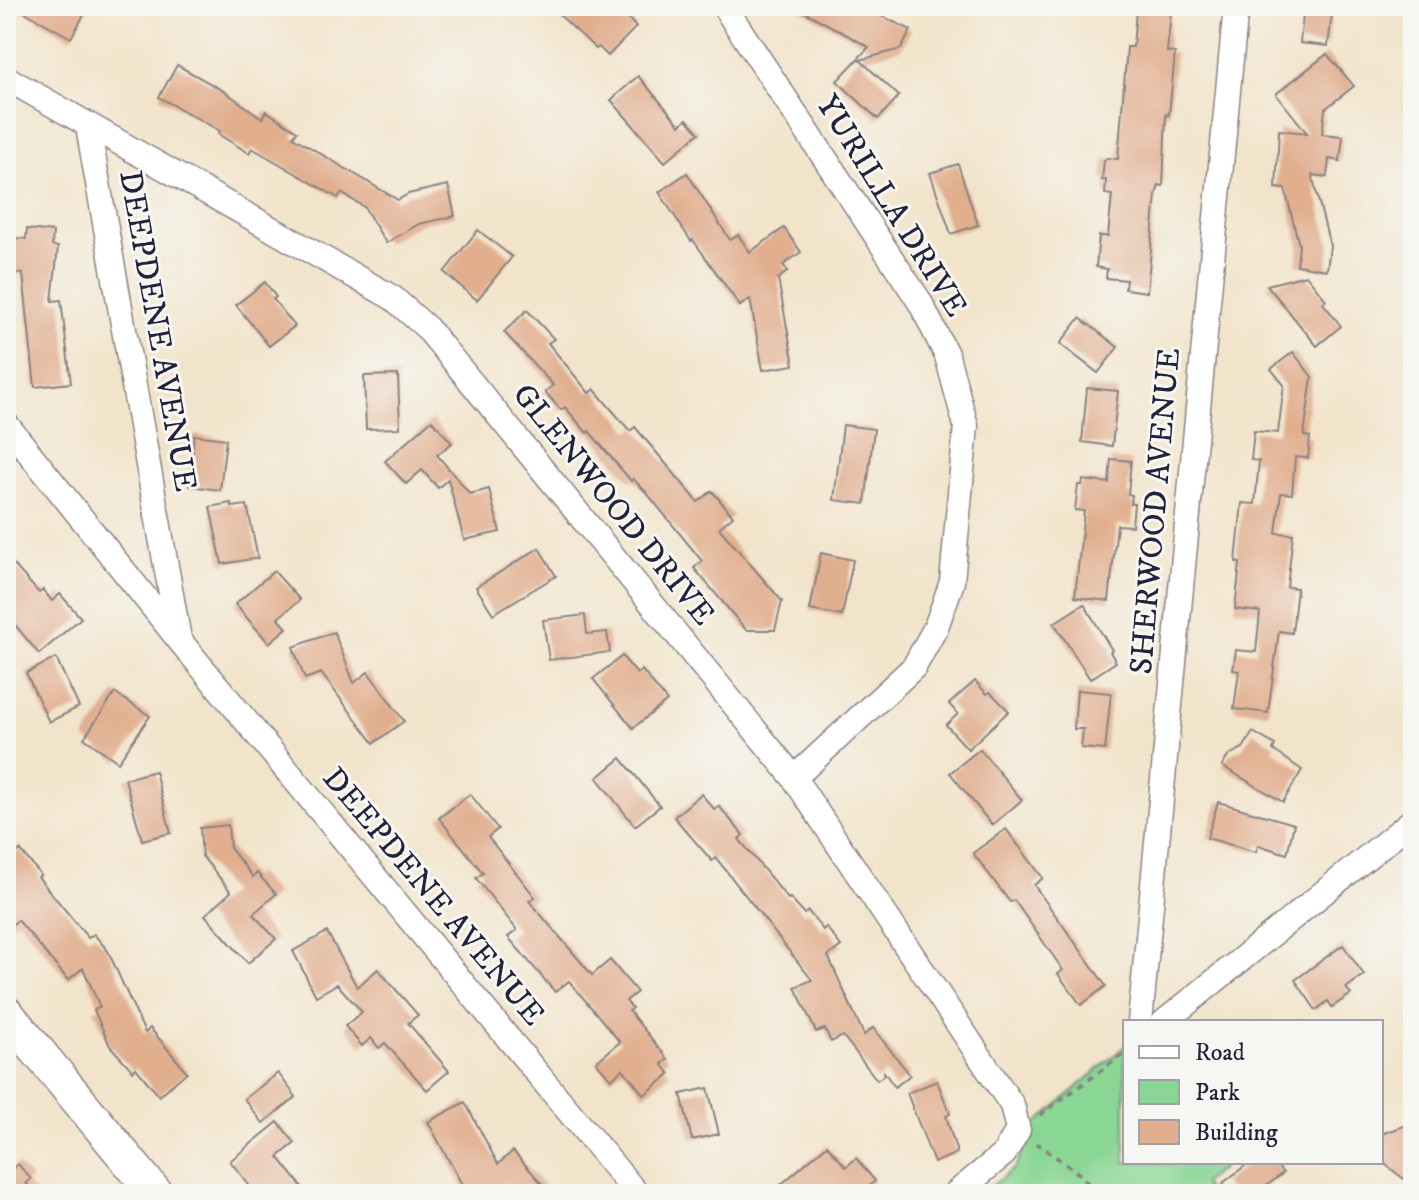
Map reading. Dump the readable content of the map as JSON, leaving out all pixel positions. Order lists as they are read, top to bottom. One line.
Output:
{"streets":{"street":["YURILLA DRIVE","DEEPDENE AVENUE","GLENWOOD DRIVE","SHERWOOD AVENUE"]},"crossings":[["YURILLA DRIVE","GLENWOOD DRIVE"],["DEEPDENE AVENUE","GLENWOOD DRIVE"]],"legend":["Road","Park","Building"]}
